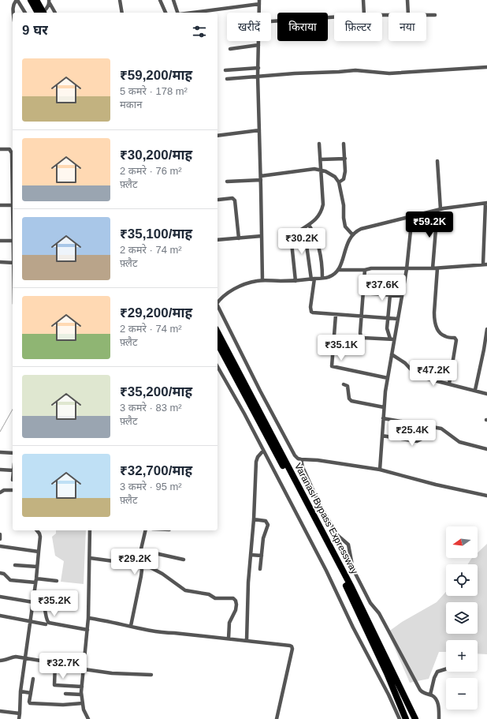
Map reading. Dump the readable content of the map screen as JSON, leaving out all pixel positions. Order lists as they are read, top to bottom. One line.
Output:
{"streets":{"highway":["Varanasi Bypass Expressway"]},"north":"left","page":{"chip":["खरीदें","किराया","फ़िल्टर","नया"],"heading":"9 घर","list":[{"name":"₹59,200/माह","note":"5 कमरे · 178 m² · मकान"},{"name":"₹30,200/माह","note":"2 कमरे · 76 m² · फ़्लैट"},{"name":"₹35,100/माह","note":"2 कमरे · 74 m² · फ़्लैट"},{"name":"₹29,200/माह","note":"2 कमरे · 74 m² · फ़्लैट"},{"name":"₹35,200/माह","note":"3 कमरे · 83 m² · फ़्लैट"},{"name":"₹32,700/माह","note":"3 कमरे · 95 m² · फ़्लैट"}],"price":["₹59.2K","₹30.2K","₹37.6K","₹35.1K","₹47.2K","₹25.4K","₹29.2K","₹35.2K","₹32.7K"],"map_buttons":["+","−"]}}
